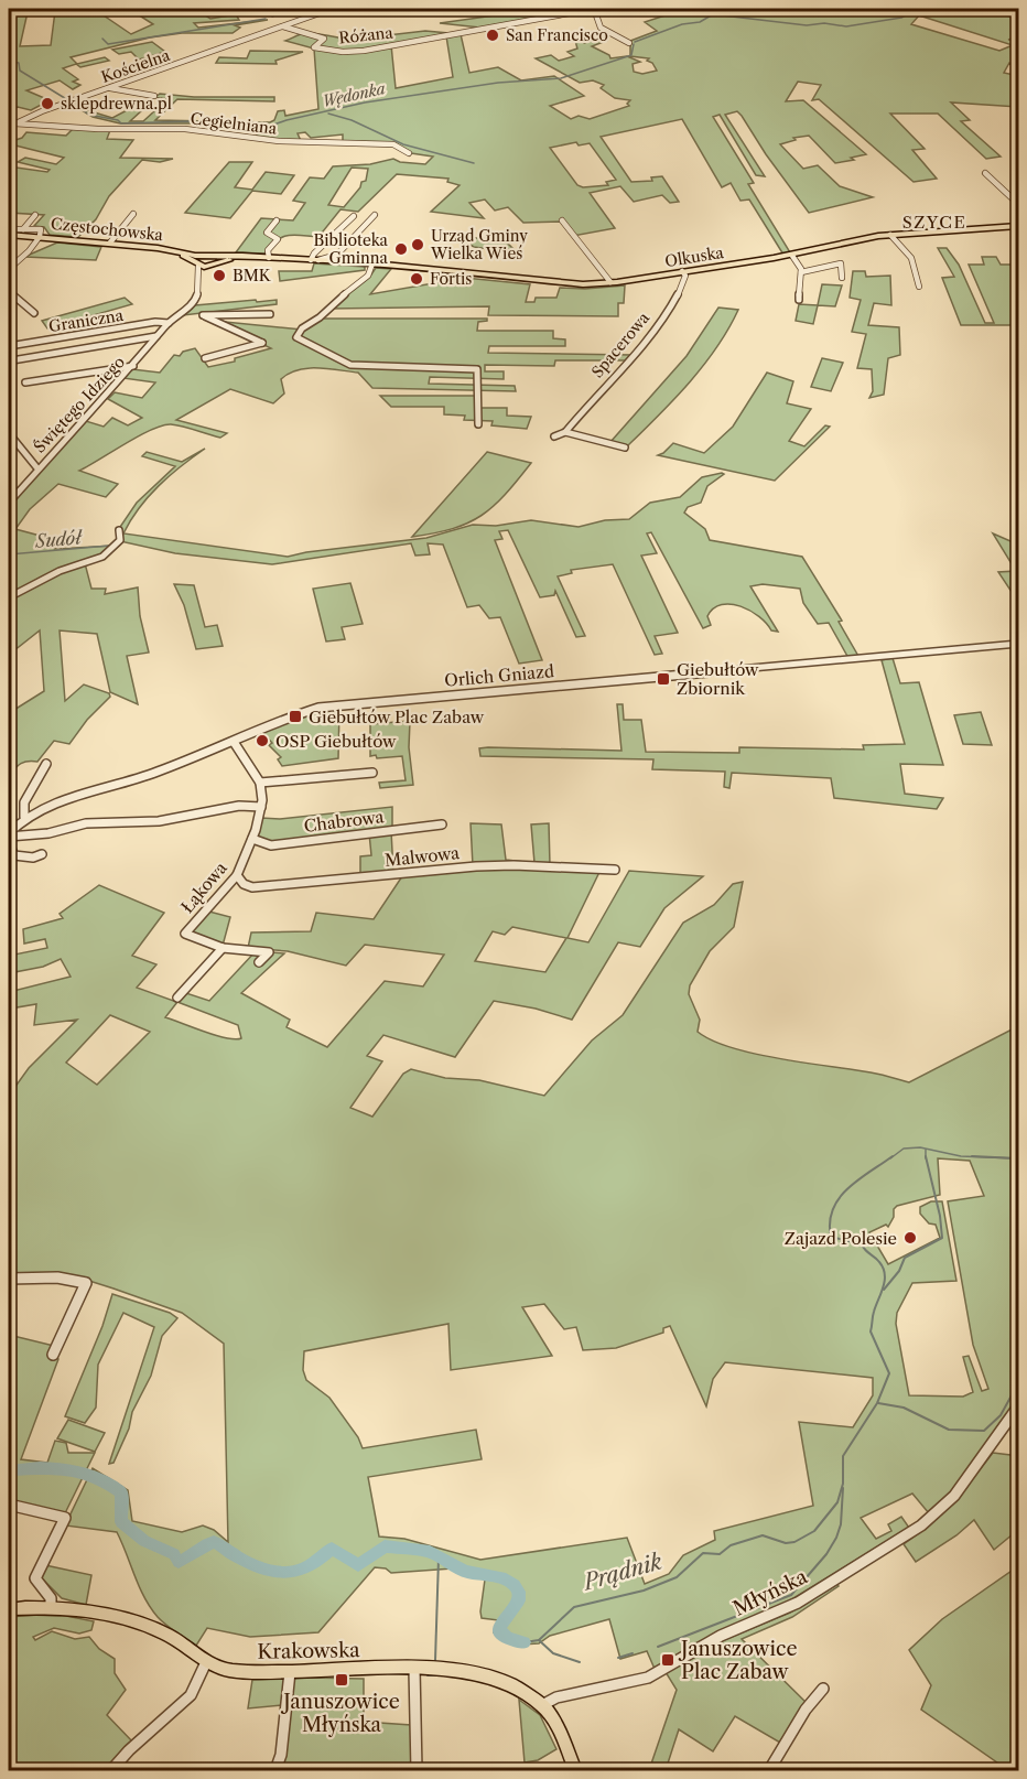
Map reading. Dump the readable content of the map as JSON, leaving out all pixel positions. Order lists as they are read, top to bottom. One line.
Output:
{"streets":{"main road":["Częstochowska","Olkuska","Krakowska"],"street":["Różana","Kościelna","Cegielniana","Graniczna","Spacerowa","Świętego Idziego","Orlich Gniazd","Chabrowa","Malwowa","Łąkowa","Młyńska"]},"crossings":[["Różana","Kościelna"],["Kościelna","Cegielniana"],["Olkuska","Spacerowa"],["Graniczna","Świętego Idziego"],["Chabrowa","Łąkowa"],["Malwowa","Łąkowa"],["Młyńska","Krakowska"]],"districts":["SZYCE"],"water":["Wędonka","Sudół","Prądnik"],"places":{"other":["San Francisco","sklepdrewna.pl","Urząd Gminy Wielka Wieś","Biblioteka Gminna","BMK","Fortis","OSP Giebułtów","Zajazd Polesie"],"transit":["Giebułtów Zbiornik","Giebułtów Plac Zabaw","Januszowice Plac Zabaw","Januszowice Młyńska"]}}
